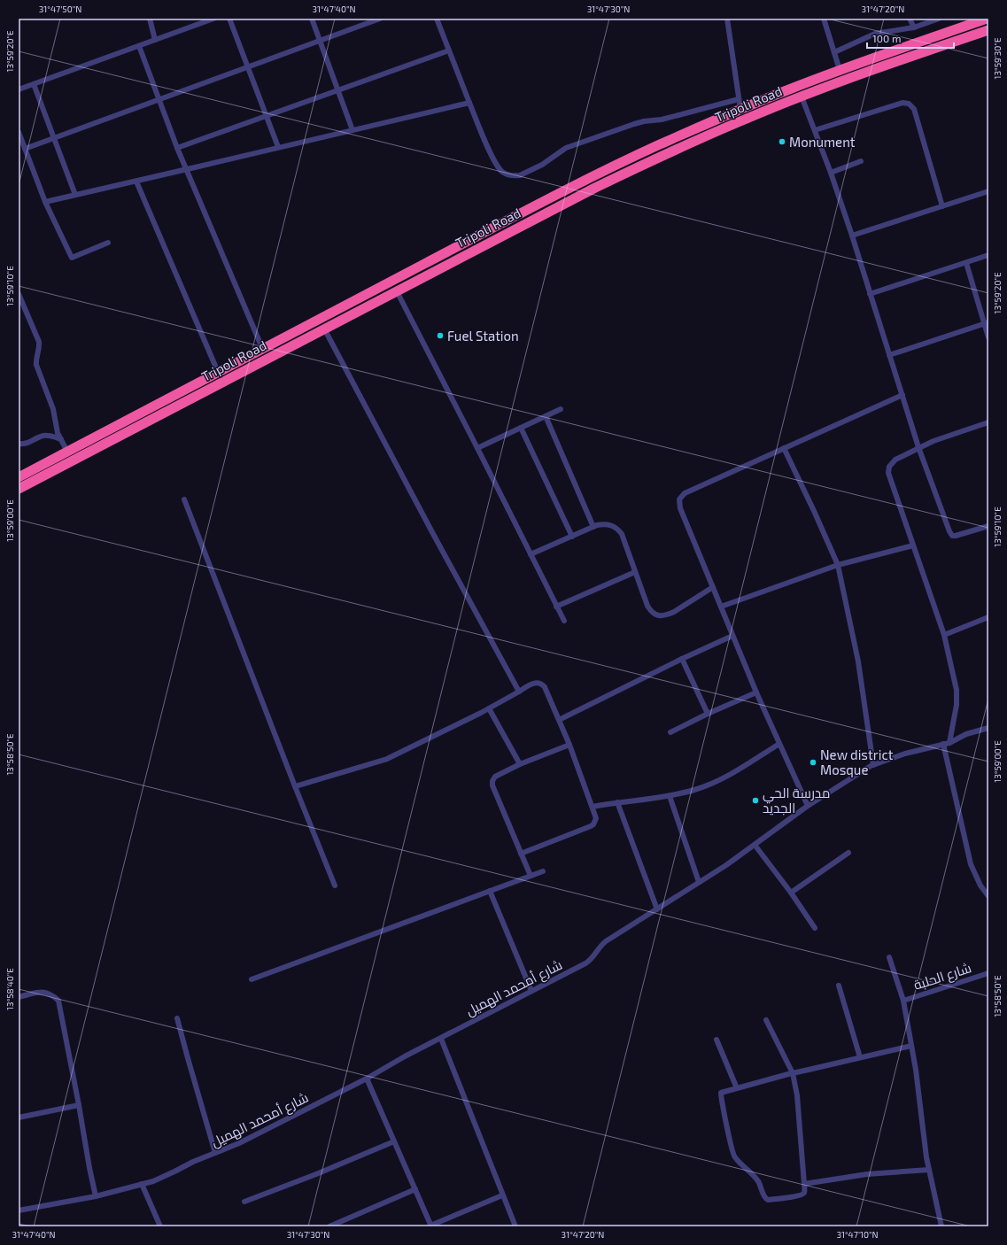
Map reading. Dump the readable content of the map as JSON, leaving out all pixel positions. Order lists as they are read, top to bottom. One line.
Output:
{"streets":{"highway":["Tripoli Road"],"street":["شارع الحلبة","شارع أمحمد الهميل"]},"places":["Monument","Fuel Station","New district Mosque","مدرسة الحي الجديد"],"scale_bar":"100 m","coordinates":["31°47'50\"N","31°47'40\"N","31°47'30\"N","31°47'20\"N","13°59'20\"E","13°59'30\"E","13°59'10\"E","13°59'00\"E","13°58'50\"E","13°58'40\"E","31°47'10\"N"]}
